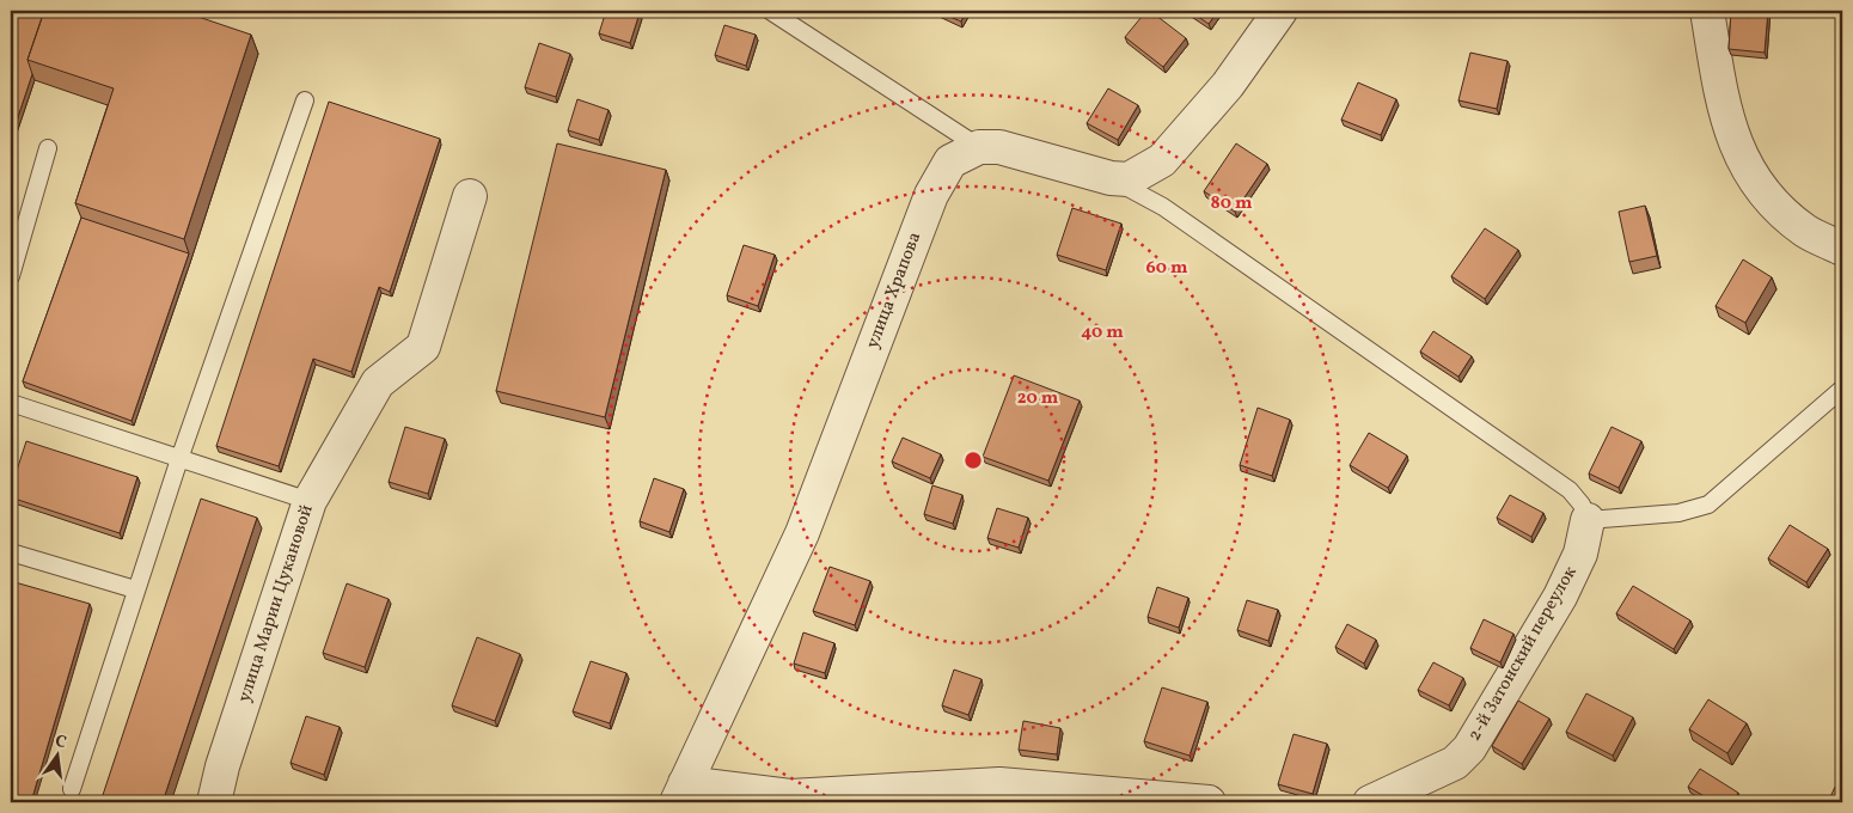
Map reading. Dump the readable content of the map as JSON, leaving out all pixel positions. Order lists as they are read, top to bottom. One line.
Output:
{"streets":{"street":["улица Храпова","улица Марии Цукановой","2-й Затонский переулок"]},"north":"top","rings":["80 m","60 m","40 m","20 m"]}
